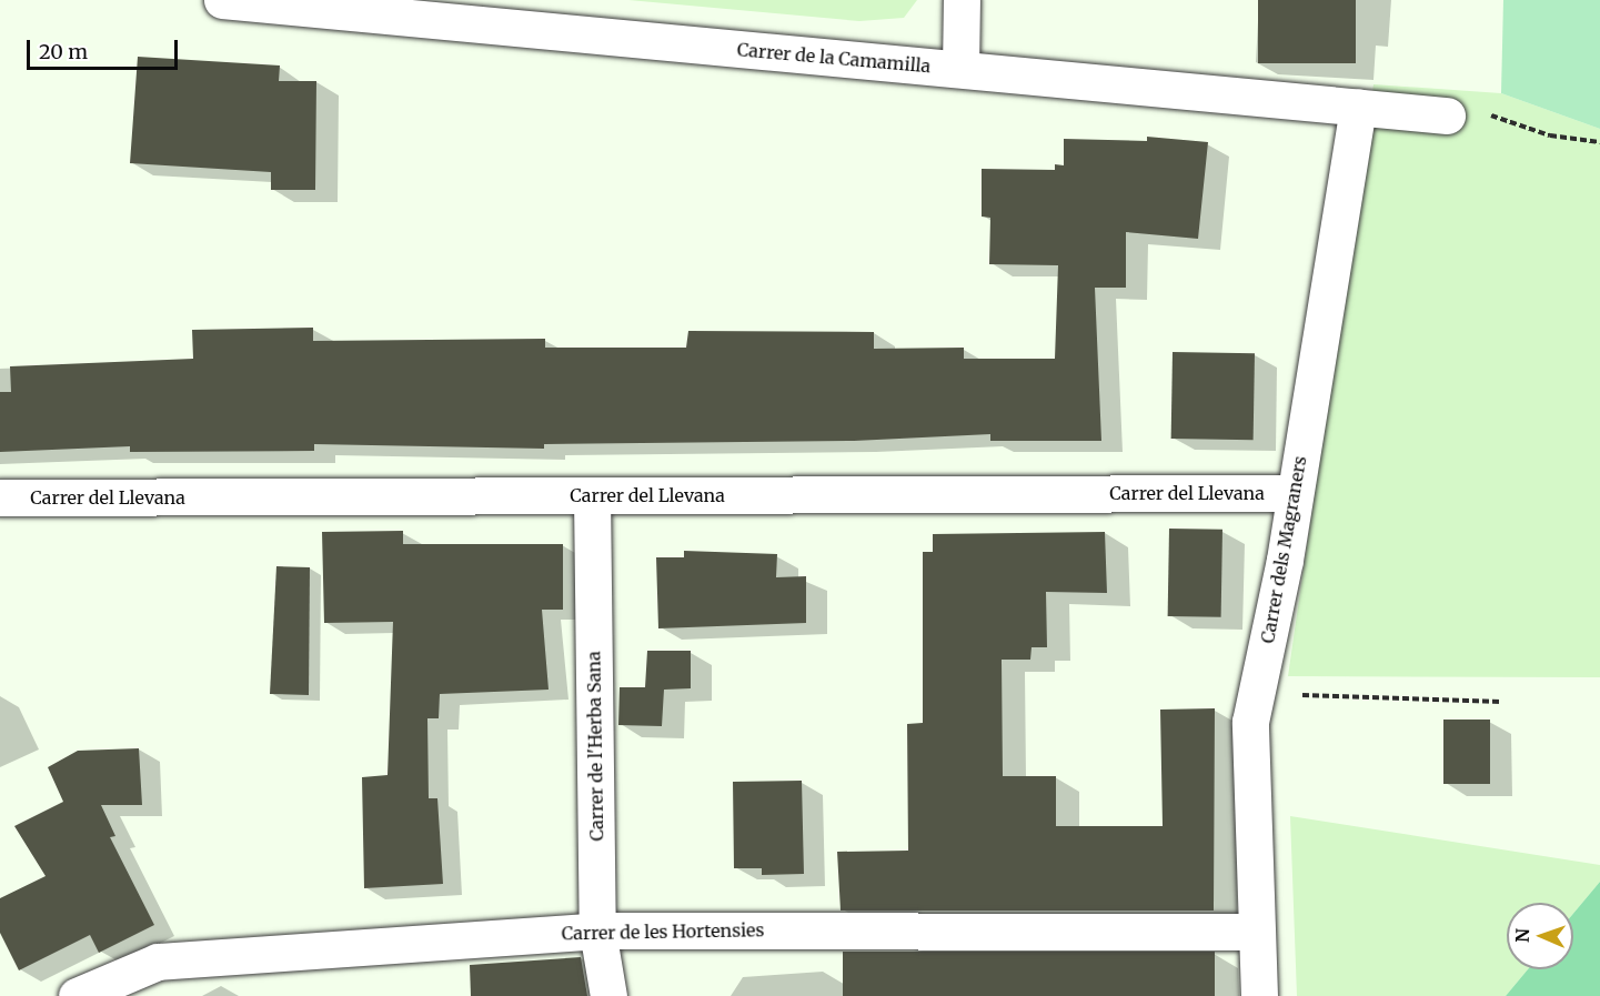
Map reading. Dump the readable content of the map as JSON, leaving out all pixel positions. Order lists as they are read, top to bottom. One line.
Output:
{"streets":{"street":["Carrer de la Camamilla","Carrer del Llevana","Carrer dels Magraners","Carrer de l'Herba Sana","Carrer de les Hortensies"]},"crossings":[["Carrer de la Camamilla","Carrer dels Magraners"],["Carrer del Llevana","Carrer dels Magraners"],["Carrer del Llevana","Carrer de l'Herba Sana"],["Carrer dels Magraners","Carrer de les Hortensies"],["Carrer de l'Herba Sana","Carrer de les Hortensies"]],"scale_bar":"20 m","north":"left"}
